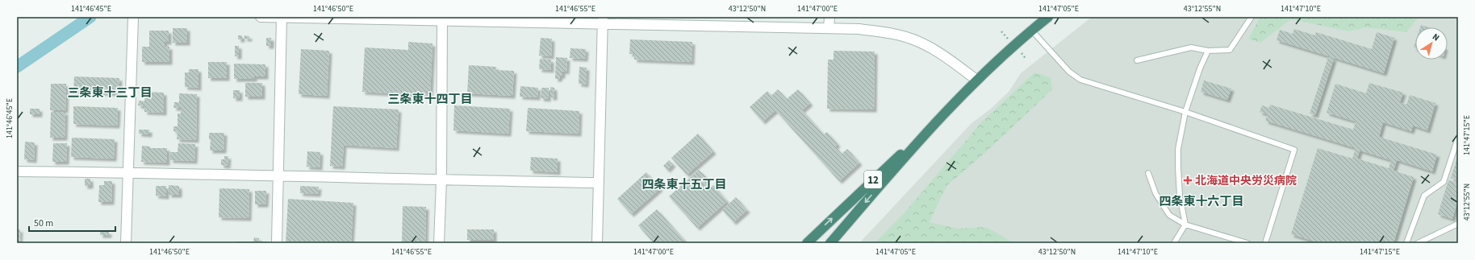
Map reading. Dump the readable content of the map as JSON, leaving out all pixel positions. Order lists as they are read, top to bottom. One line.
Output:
{"streets":{"highway":["12"]},"districts":["三条東十三丁目","三条東十四丁目","四条東十五丁目","四条東十六丁目"],"places":{"health":["北海道中央労災病院"]},"scale_bar":"50 m","north":"top right","coordinates":["141°46'45\"E","141°46'50\"E","141°46'55\"E","43°12'50\"N","141°47'00\"E","141°47'05\"E","43°12'55\"N","141°47'10\"E","141°47'15\"E"]}
